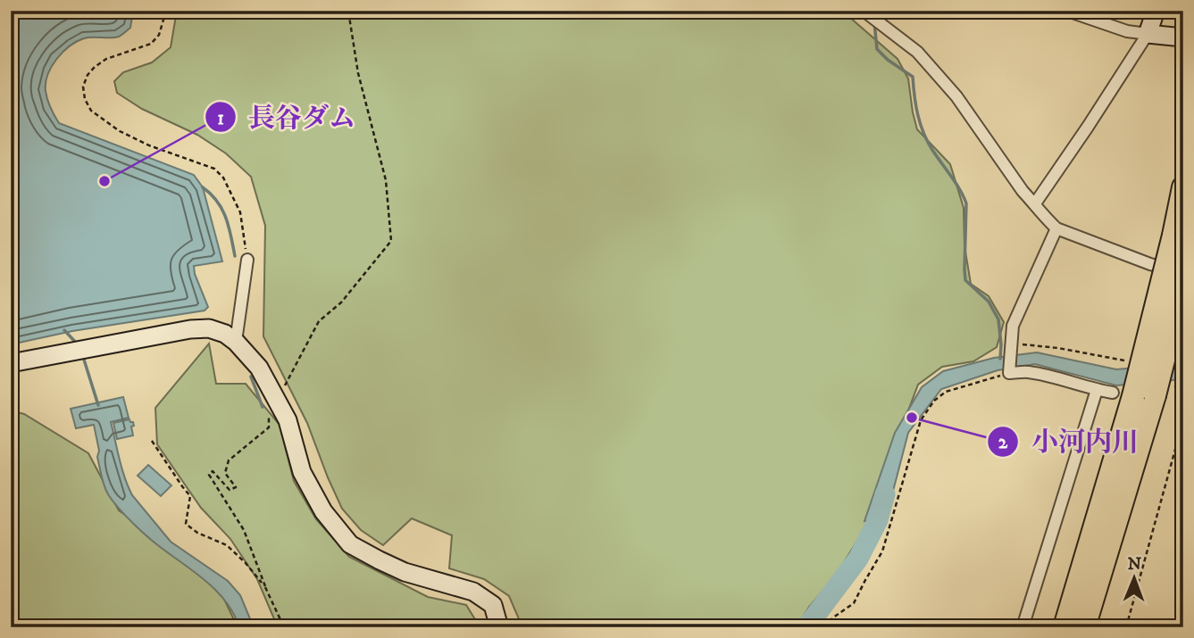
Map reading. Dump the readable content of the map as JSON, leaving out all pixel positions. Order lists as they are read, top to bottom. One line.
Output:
{"places":["長谷ダム","小河内川"],"north":"top"}
